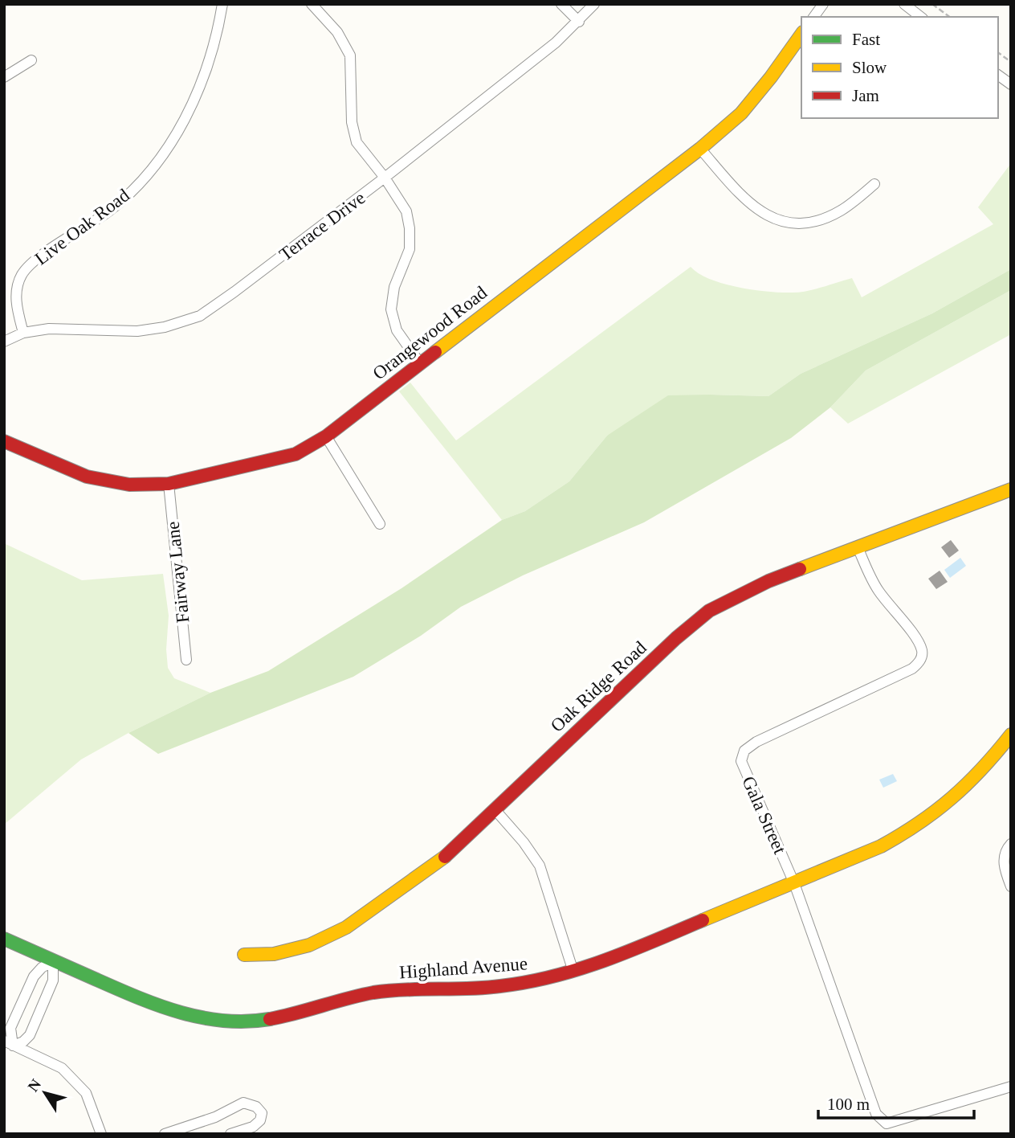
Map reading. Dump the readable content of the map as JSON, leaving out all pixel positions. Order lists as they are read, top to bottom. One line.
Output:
{"streets":{"street":["Terrace Drive","Live Oak Road","Orangewood Road","Fairway Lane","Oak Ridge Road","Gala Street","Highland Avenue"]},"crossings":[["Terrace Drive","Live Oak Road"],["Orangewood Road","Fairway Lane"],["Oak Ridge Road","Gala Street"],["Gala Street","Highland Avenue"]],"legend":["Fast","Slow","Jam"],"scale_bar":"100 m","north":"top left"}
